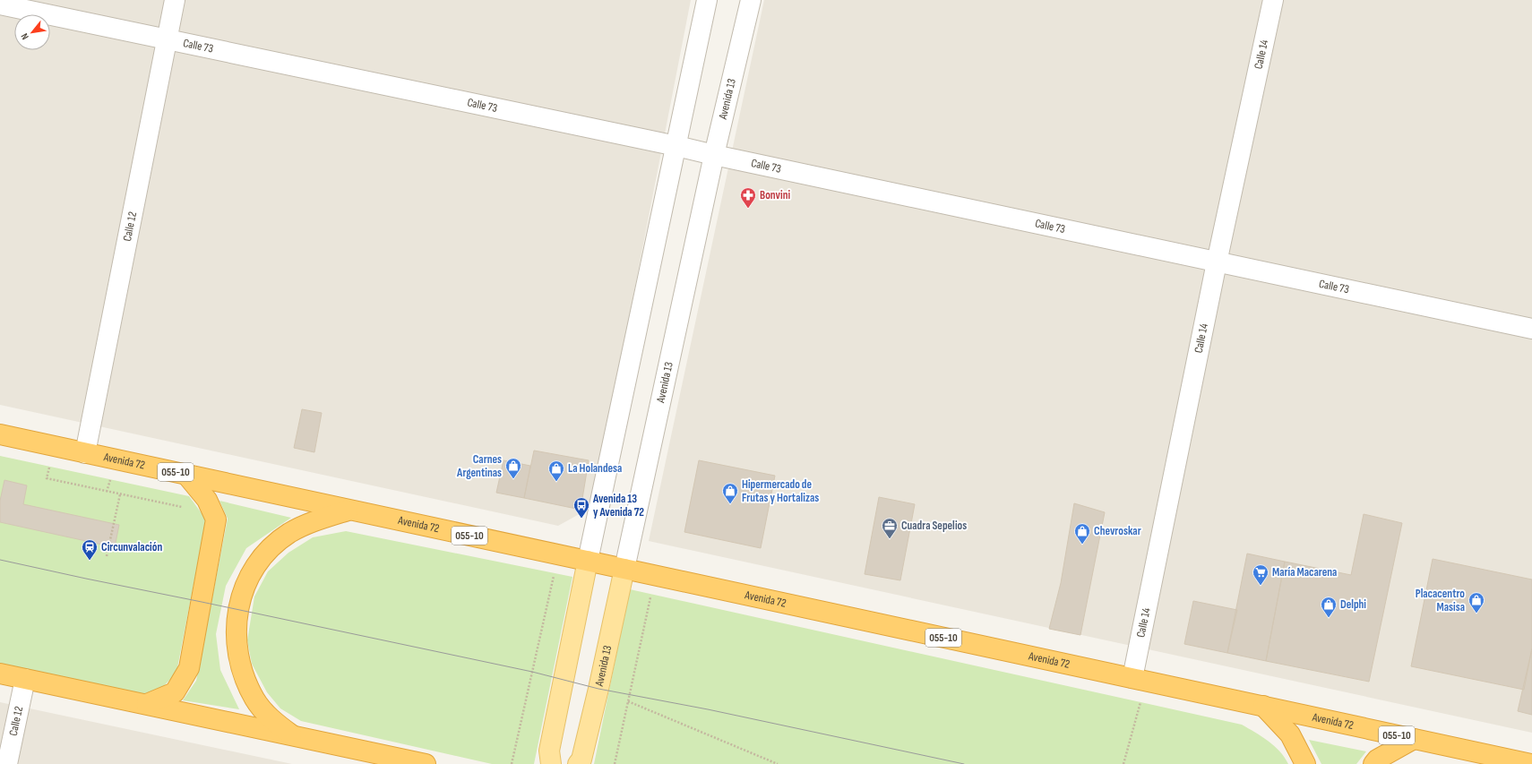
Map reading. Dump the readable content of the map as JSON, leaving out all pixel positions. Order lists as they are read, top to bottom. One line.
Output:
{"streets":{"highway":["Avenida 72","055-10"],"main road":["Avenida 13"],"street":["Calle 73","Calle 14","Calle 12"]},"crossings":[["Calle 73","Calle 14"],["Calle 73","Avenida 13"],["Calle 73","Calle 12"],["Calle 14","Avenida 72"],["Avenida 13","Avenida 72"],["Calle 12","Avenida 72"]],"places":{"pharmacy":["Bonvini"],"shop":["Carnes Argentinas","La Holandesa","Hipermercado de Frutas y Hortalizas","Chevroskar","Placacentro Masisa","Delphi"],"bus stop":["Avenida 13 y Avenida 72"],"office":["Cuadra Sepelios"],"station":["Circunvalación"],"supermarket":["María Macarena"]},"north":"bottom left"}
